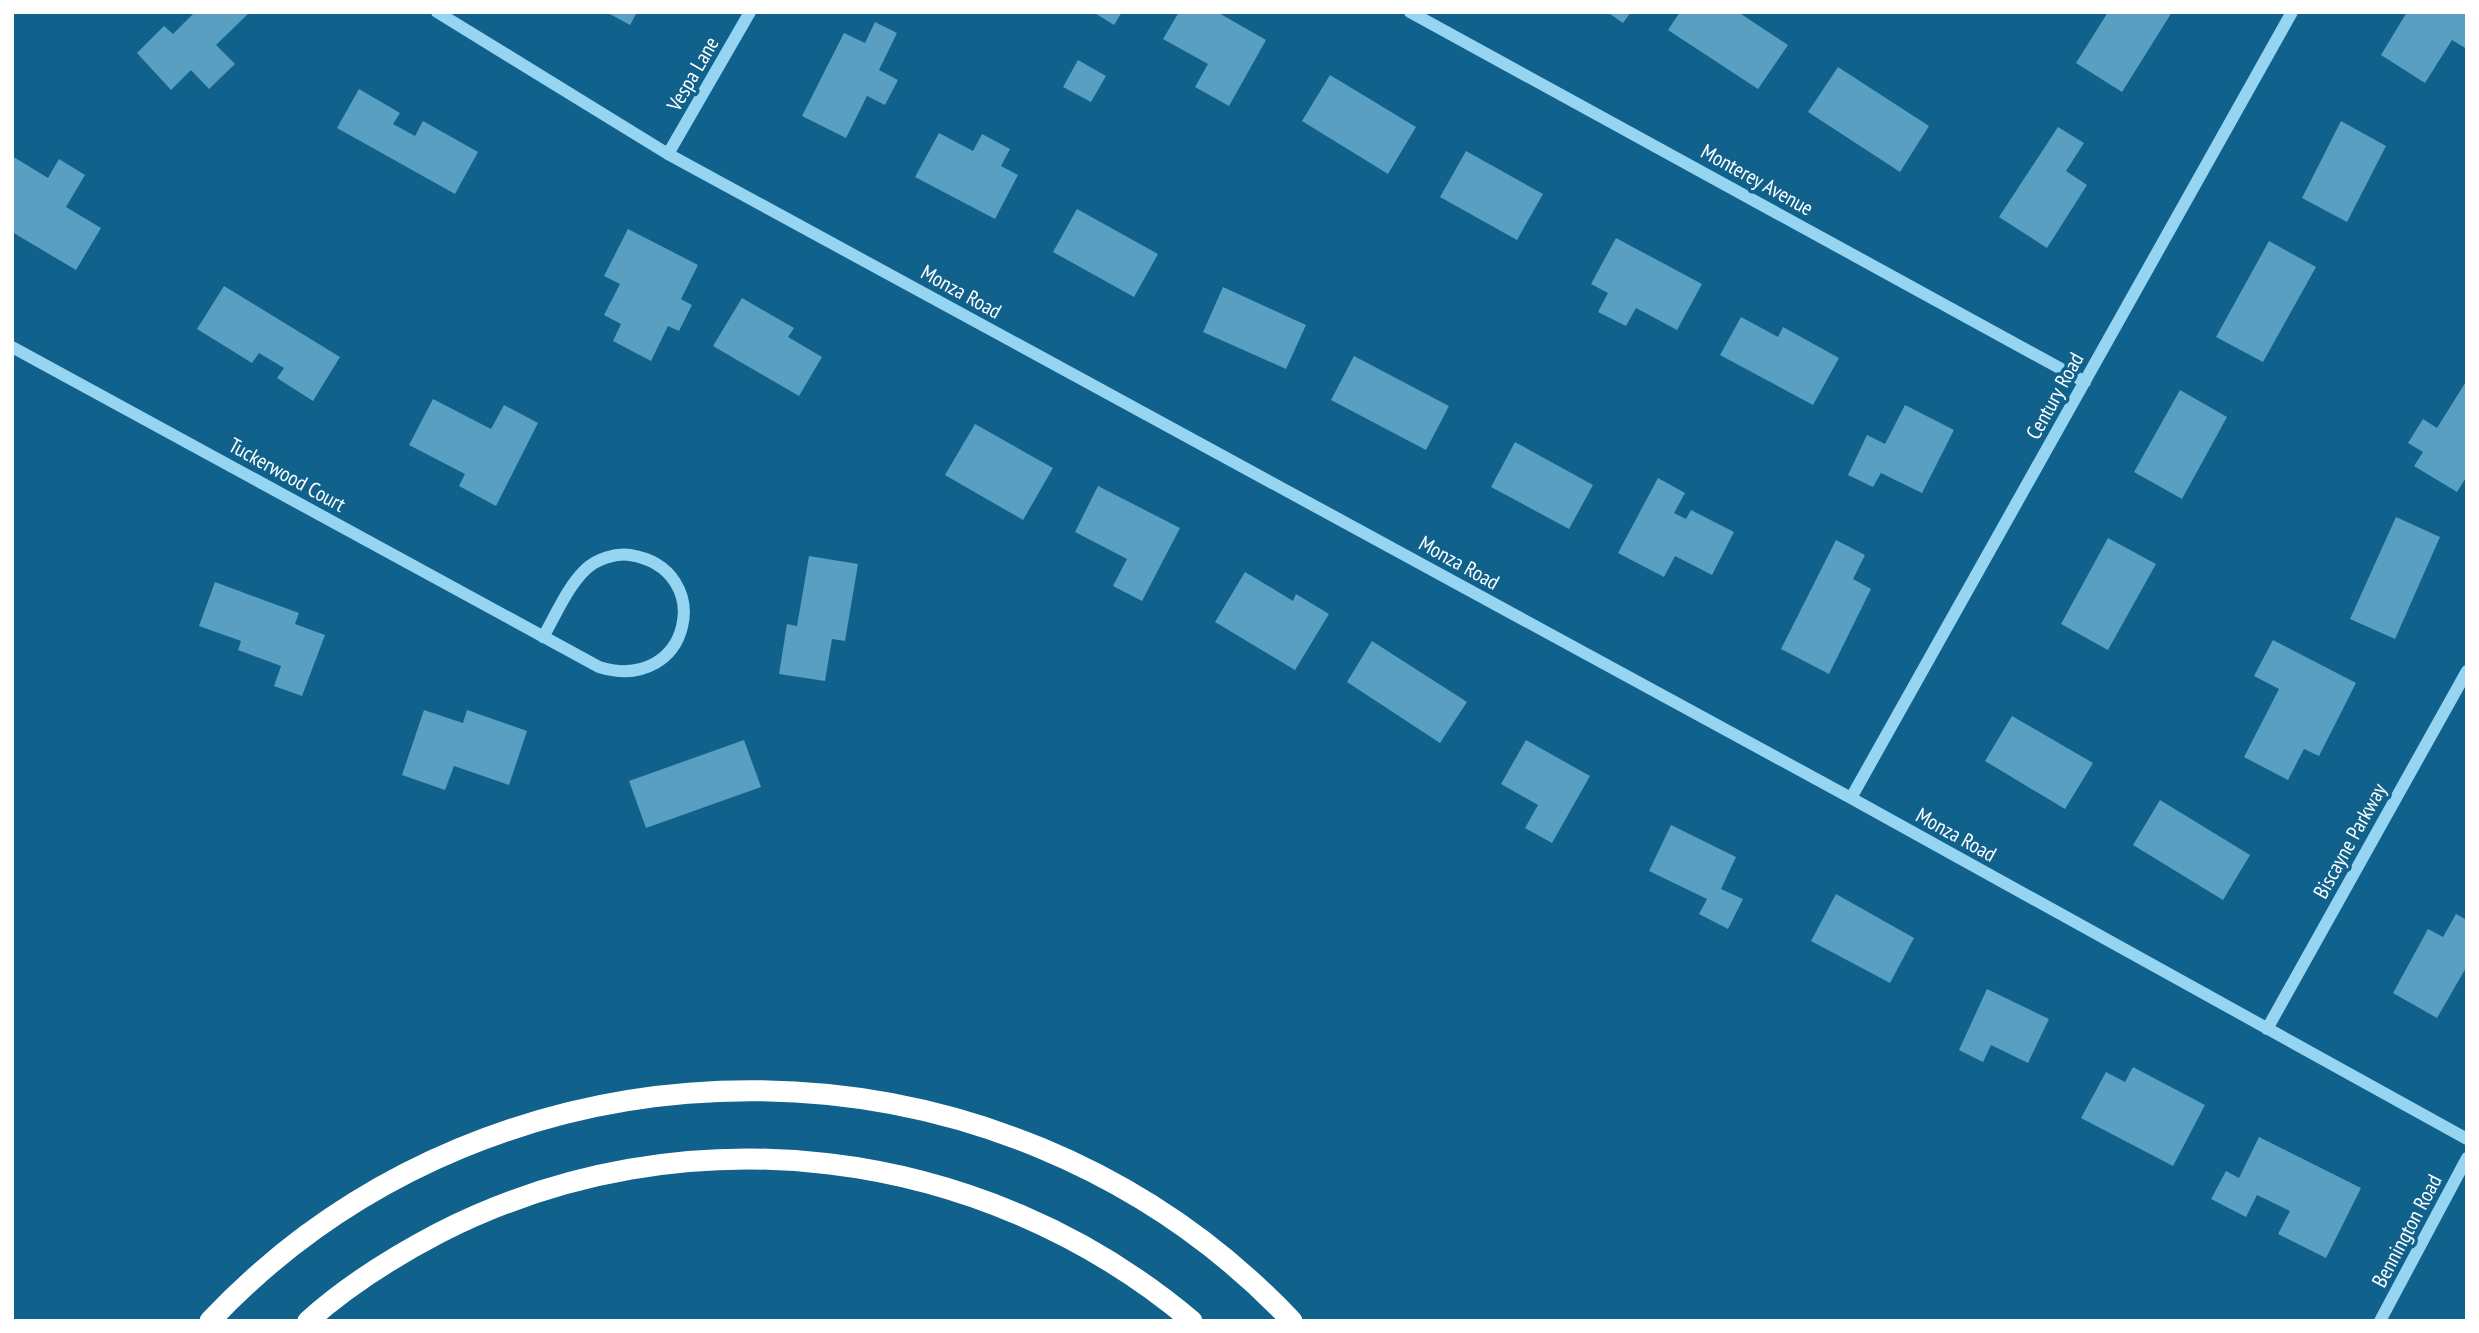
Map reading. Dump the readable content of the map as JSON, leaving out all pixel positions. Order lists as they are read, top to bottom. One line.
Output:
{"streets":{"street":["Vespa Lane","Monterey Avenue","Monza Road","Century Road","Tuckerwood Court","Biscayne Parkway","Bennington Road"]},"crossings":[["Vespa Lane","Monza Road"],["Monterey Avenue","Century Road"],["Monza Road","Century Road"],["Monza Road","Biscayne Parkway"]]}
